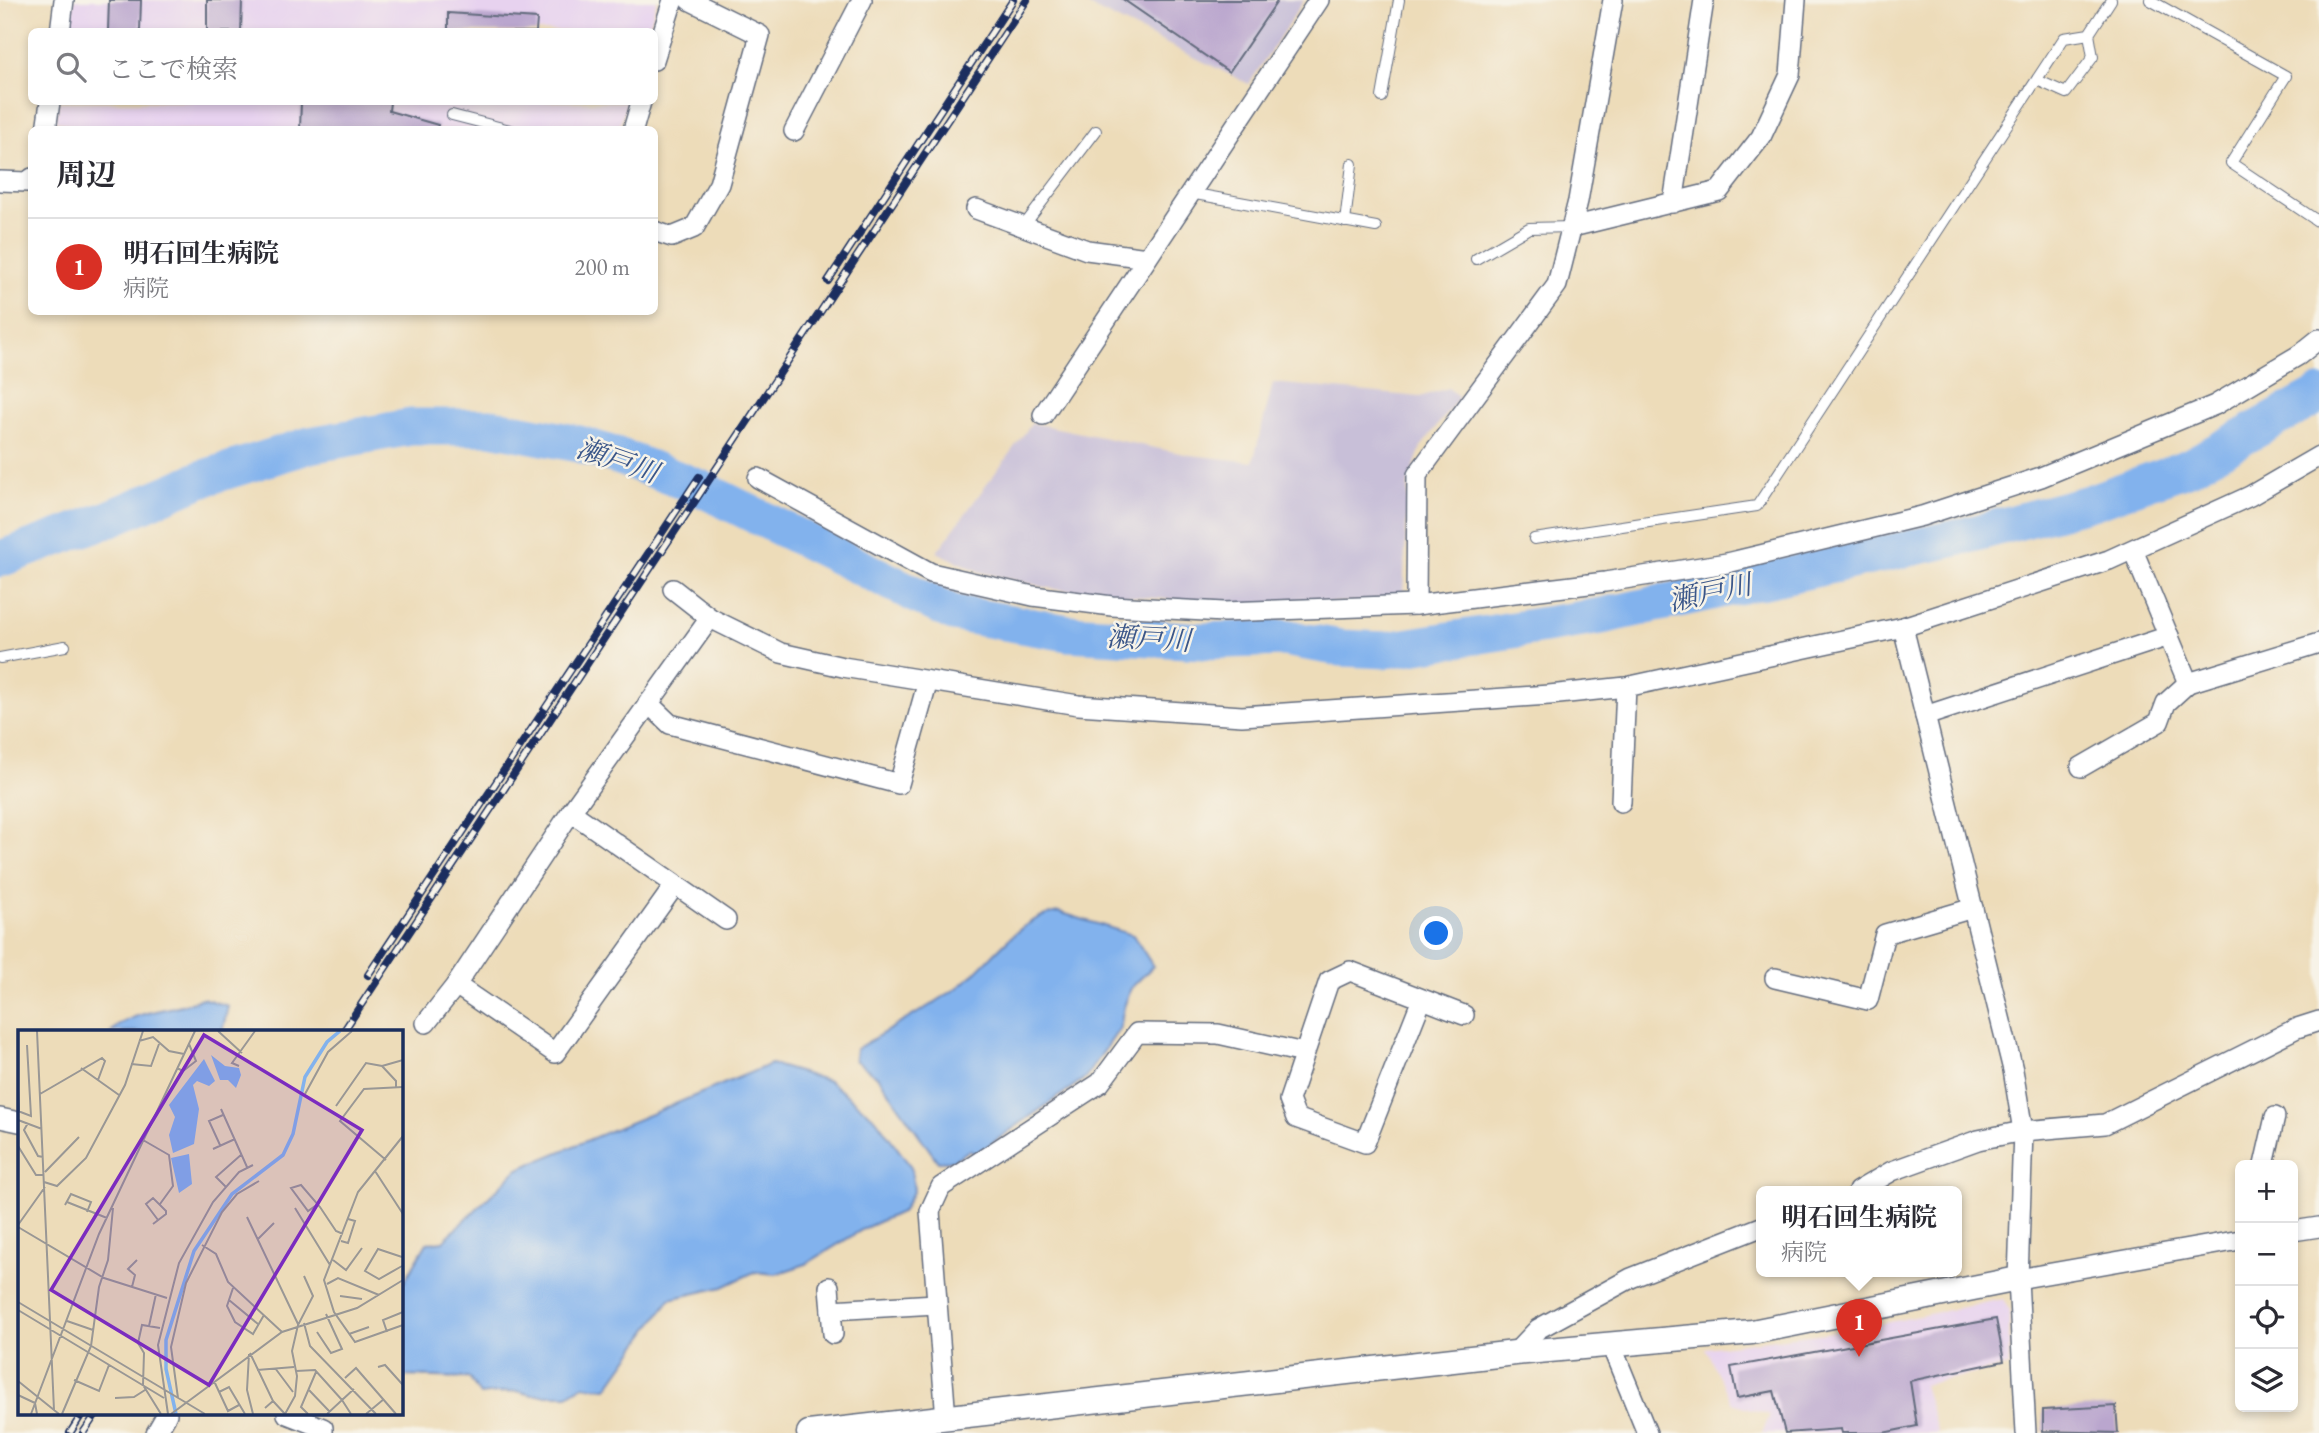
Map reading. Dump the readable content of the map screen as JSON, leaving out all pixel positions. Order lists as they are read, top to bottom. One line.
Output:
{"water":["瀬戸川"],"page":{"search":"ここで検索","heading":"周辺","list":[{"mark":"1","name":"明石回生病院","note":"病院","value":"200 m"}],"map_buttons":["+","−"],"popup":["明石回生病院","病院"],"pins":"1"}}
